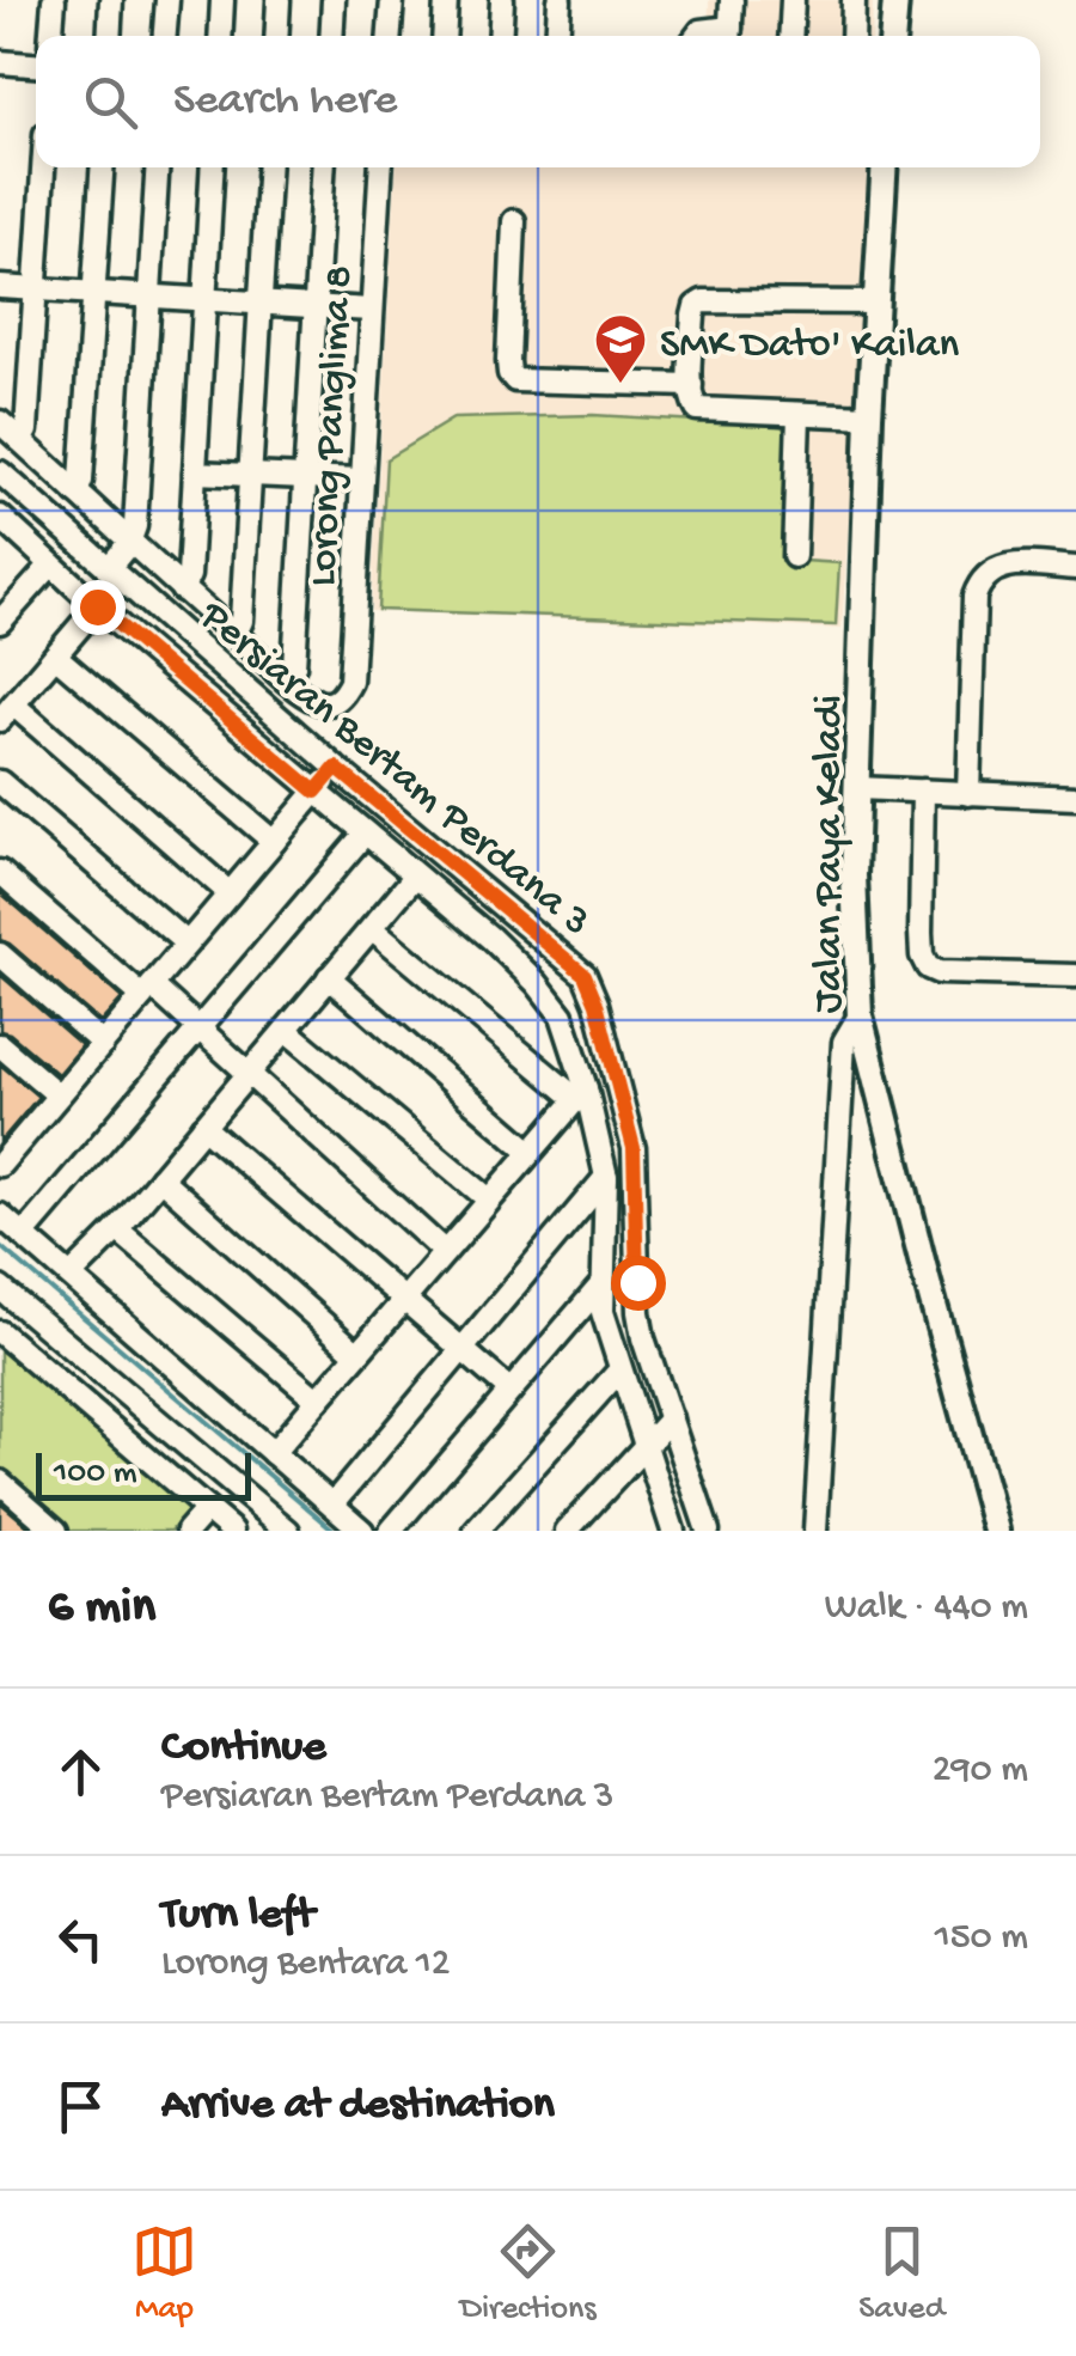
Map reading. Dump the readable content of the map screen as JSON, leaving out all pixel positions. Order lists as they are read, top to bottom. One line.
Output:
{"streets":{"main road":["Jalan Paya Keladi"],"street":["Lorong Panglima 8","Persiaran Bertam Perdana 3"]},"places":{"school or university":["SMK Dato' Kailan"]},"scale_bar":"100 m","page":{"search":"Search here","scale":"100 m","heading":["6 min","Walk · 440 m"],"list":[["Continue","Persiaran Bertam Perdana 3","290 m"],["Turn left","Lorong Bentara 12","150 m"],"Arrive at destination"],"nav":["Map","Directions","Saved"]}}
